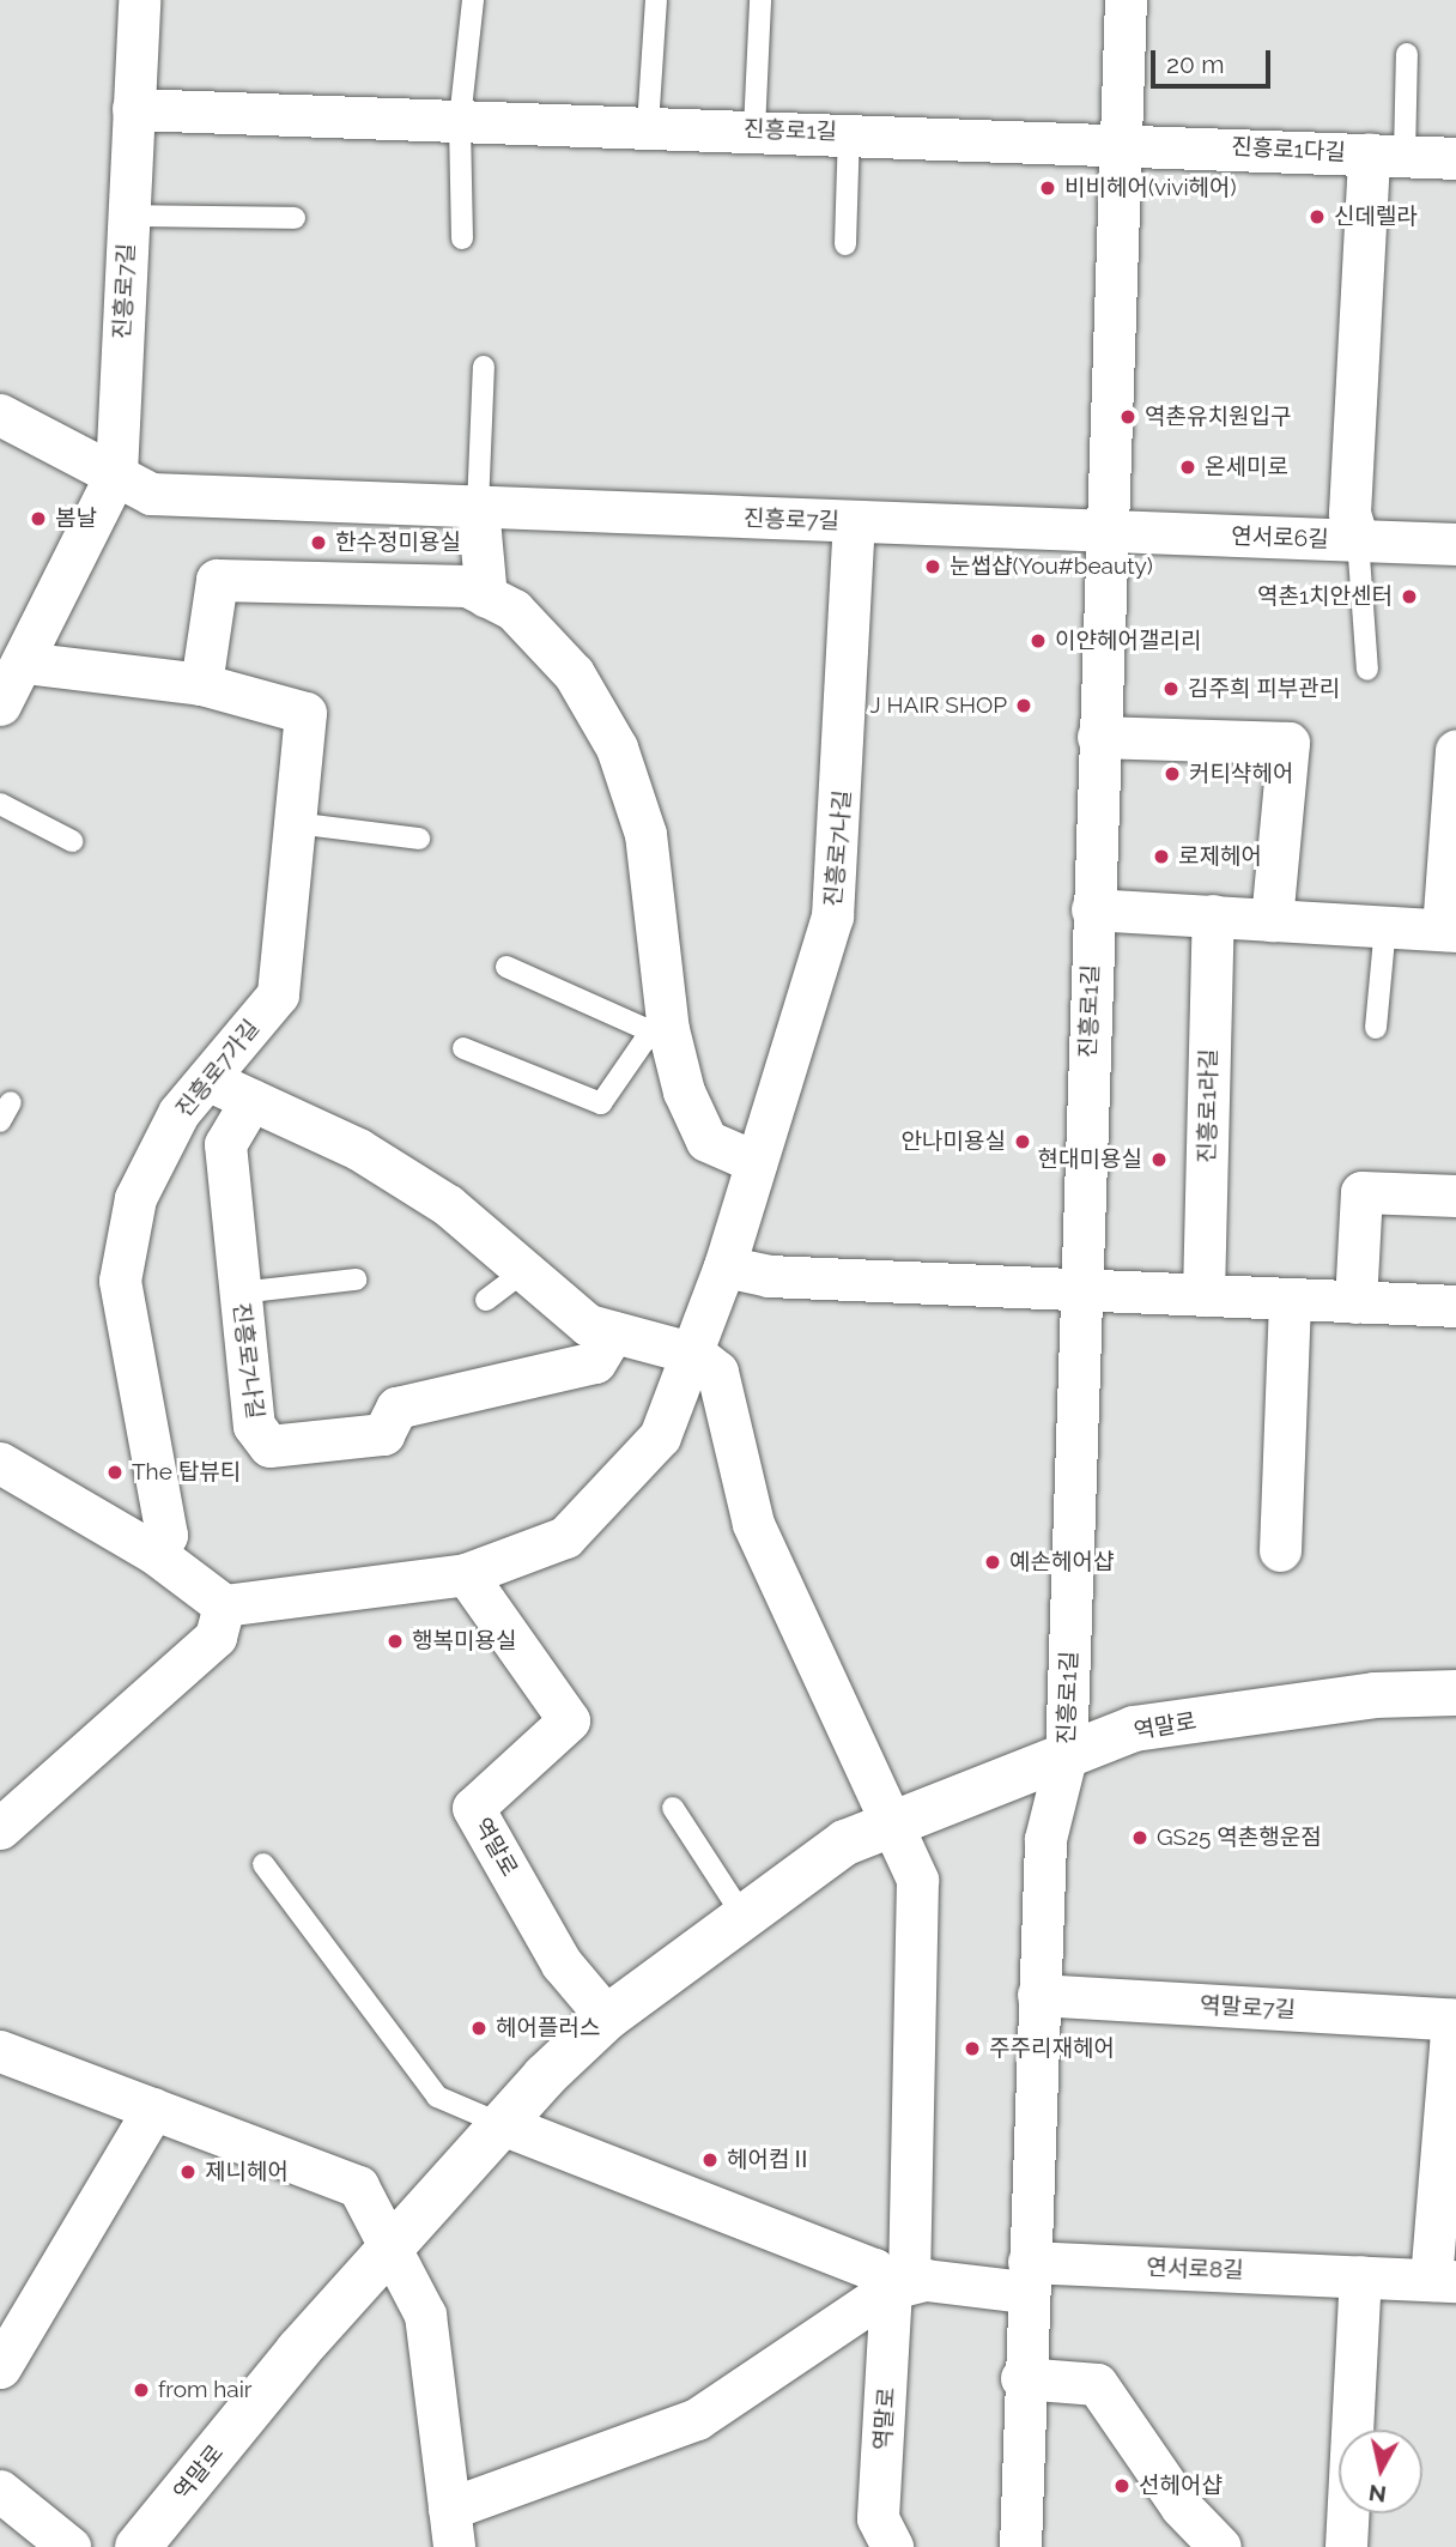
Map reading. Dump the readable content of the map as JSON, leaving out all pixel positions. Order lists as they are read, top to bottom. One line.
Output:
{"streets":{"street":["진흥로1길","진흥로1다길","진흥로7길","연서로6길","진흥로7나길","진흥로7가길","진흥로1라길","역말로","역말로7길","연서로8길"]},"crossings":[["진흥로1길","진흥로1다길"],["진흥로1길","진흥로7길"],["진흥로1길","연서로6길"],["진흥로1길","역말로"],["진흥로7길","연서로6길"],["진흥로7길","진흥로7나길"],["진흥로7나길","역말로"],["역말로","연서로8길"]],"places":["비비헤어(vivi헤어)","신데렐라","역촌유치원입구","온세미로","봄날","한수정미용실","눈썹샵(You#beauty)","역촌1치안센터","이얀헤어갤리리","김주희 피부관리","J HAIR SHOP","커티샥헤어","로제헤어","안나미용실","현대미용실","The 탑뷰티","예손헤어샵","행복미용실","GS25 역촌행운점","헤어플러스","주주리재헤어","헤어컴Ⅱ","제니헤어","from hair","선헤어샵"],"scale_bar":"20 m","north":"bottom"}
